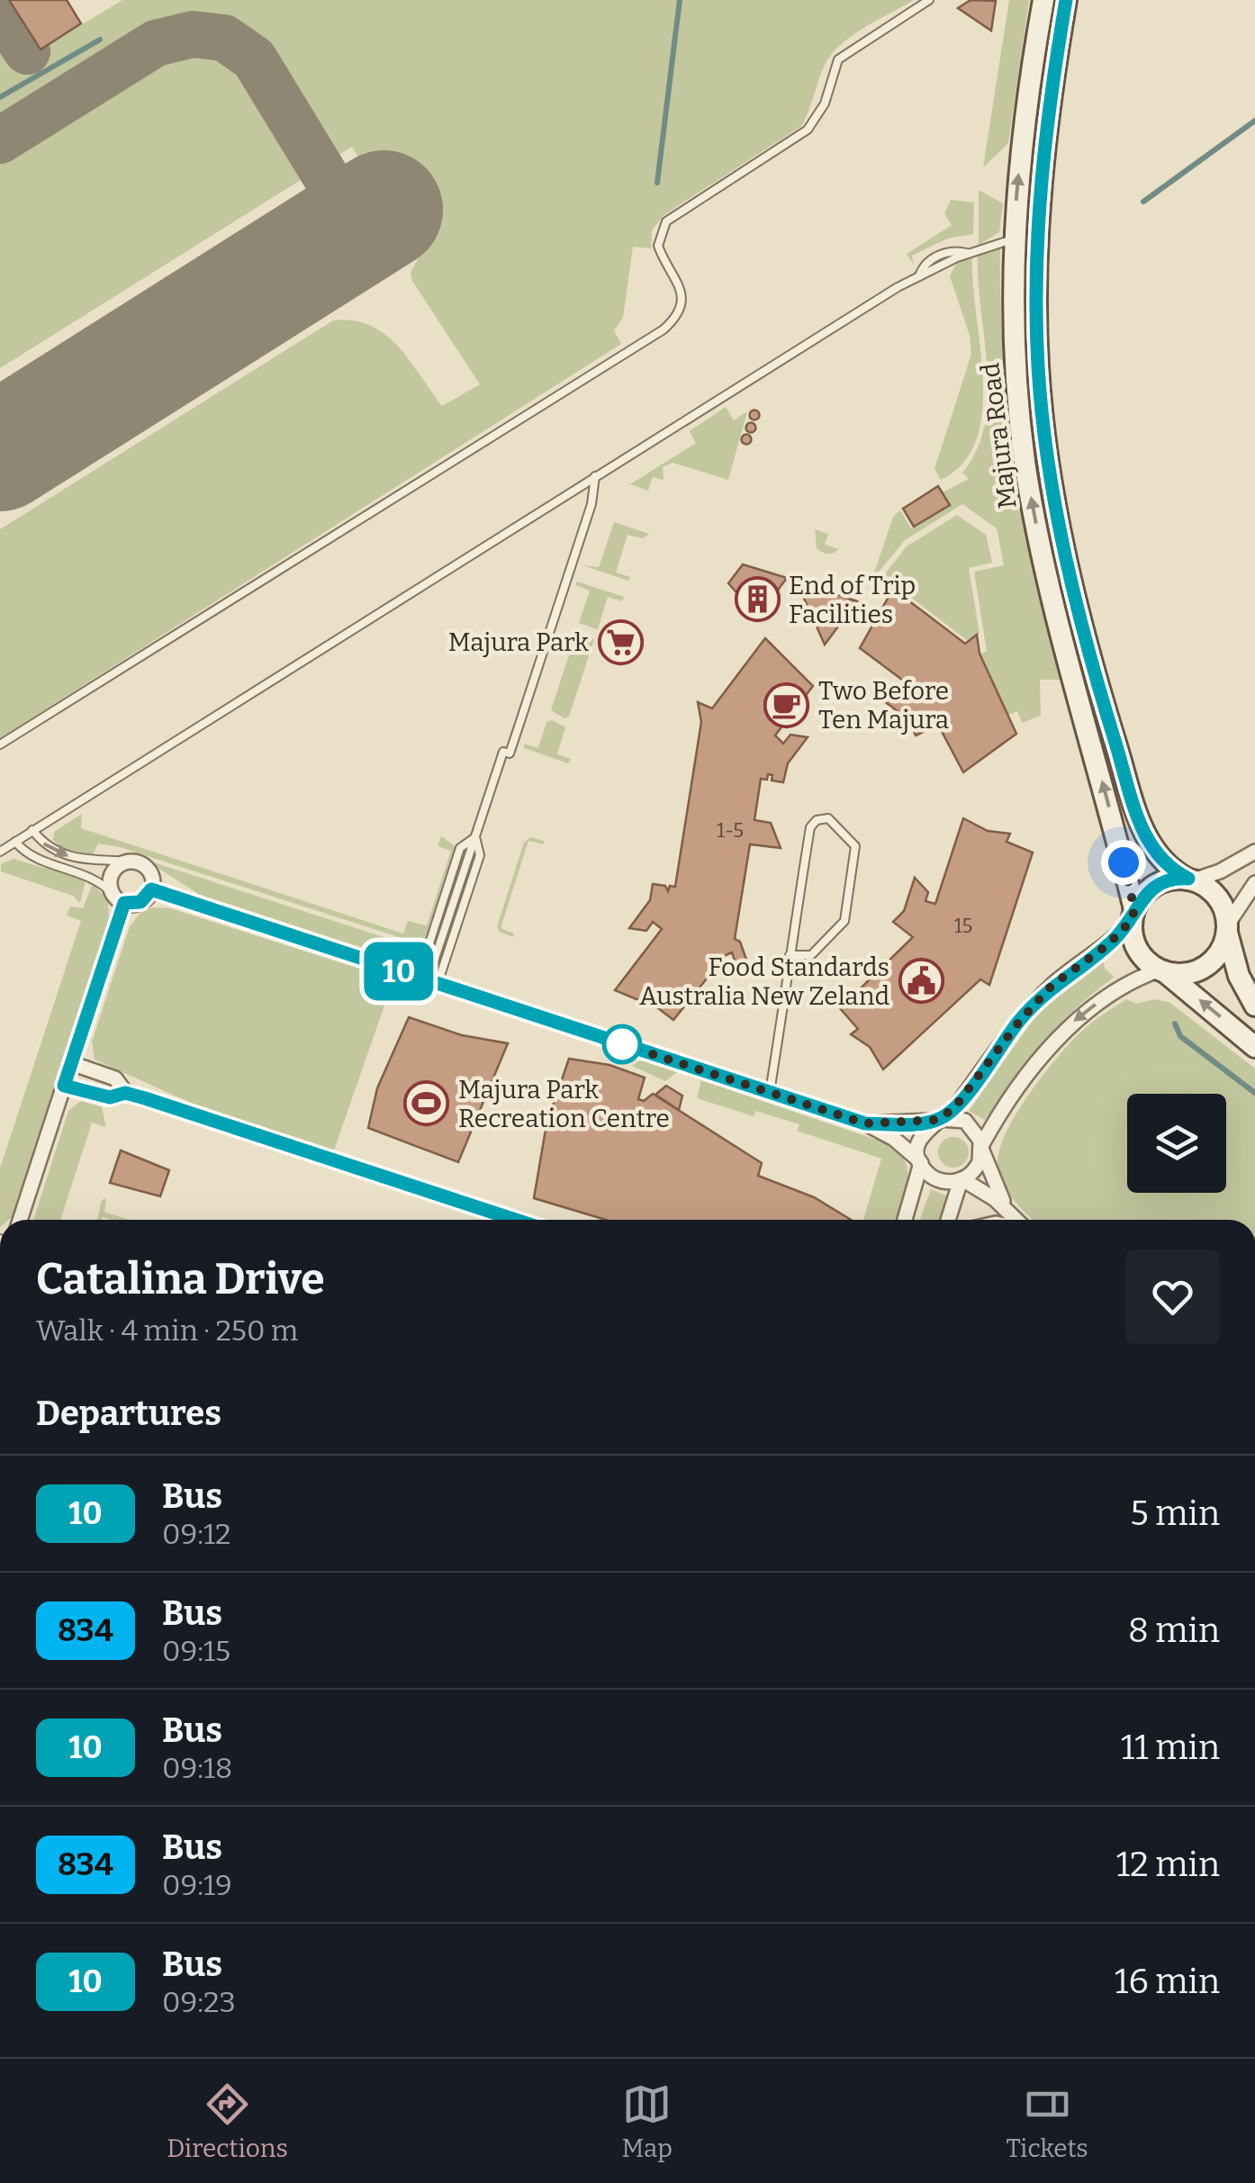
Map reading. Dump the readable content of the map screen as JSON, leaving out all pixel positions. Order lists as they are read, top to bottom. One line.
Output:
{"streets":{"main road":["Majura Road"]},"places":{"building":["End of Trip Facilities"],"supermarket":["Majura Park"],"cafe":["Two Before Ten Majura"],"public building":["Food Standards Australia New Zeland"],"sports":["Majura Park Recreation Centre"]},"lines":["bus line 10"],"house_numbers":["1-5","15"],"page":{"on_map":"10","heading":[["Catalina Drive","Walk · 4 min · 250 m"],"Departures"],"list":[{"mark":"10","name":"Bus","note":"09:12","value":"5 min"},{"mark":"834","name":"Bus","note":"09:15","value":"8 min"},{"mark":"10","name":"Bus","note":"09:18","value":"11 min"},{"mark":"834","name":"Bus","note":"09:19","value":"12 min"},{"mark":"10","name":"Bus","note":"09:23","value":"16 min"}],"tabs":["Directions","Map","Tickets"]}}
